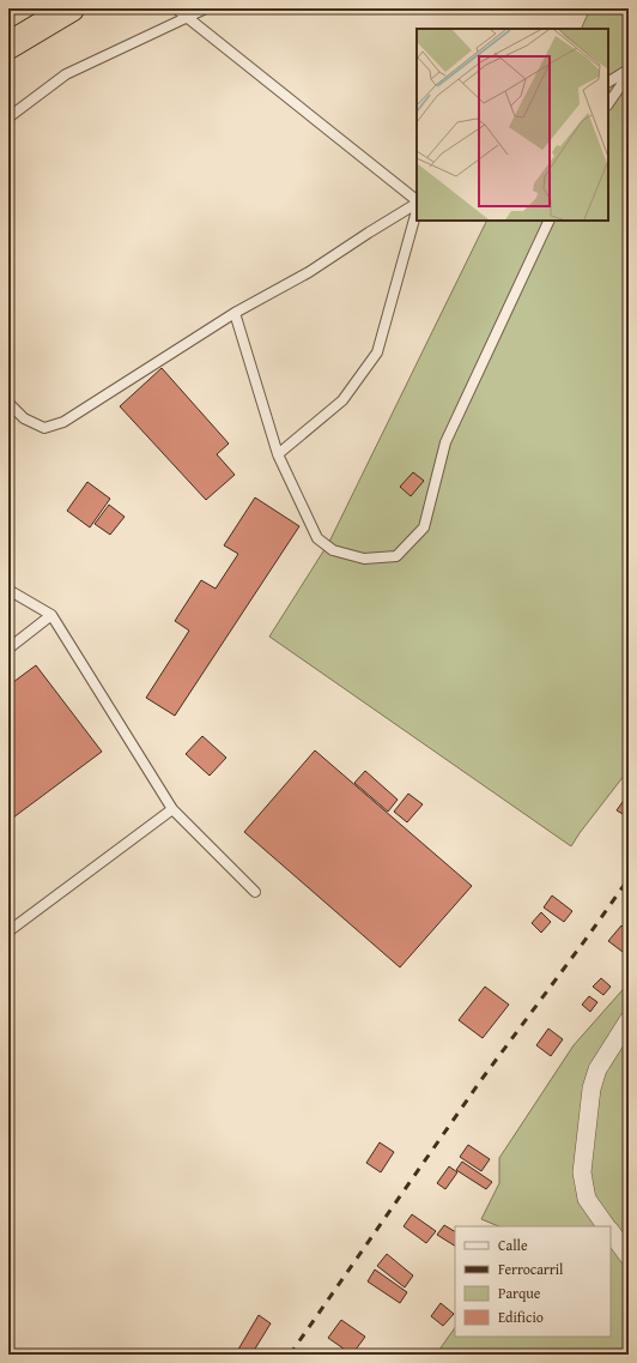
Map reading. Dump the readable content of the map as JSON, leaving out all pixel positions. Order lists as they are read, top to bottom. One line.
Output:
{"legend":["Calle","Ferrocarril","Parque","Edificio"]}
